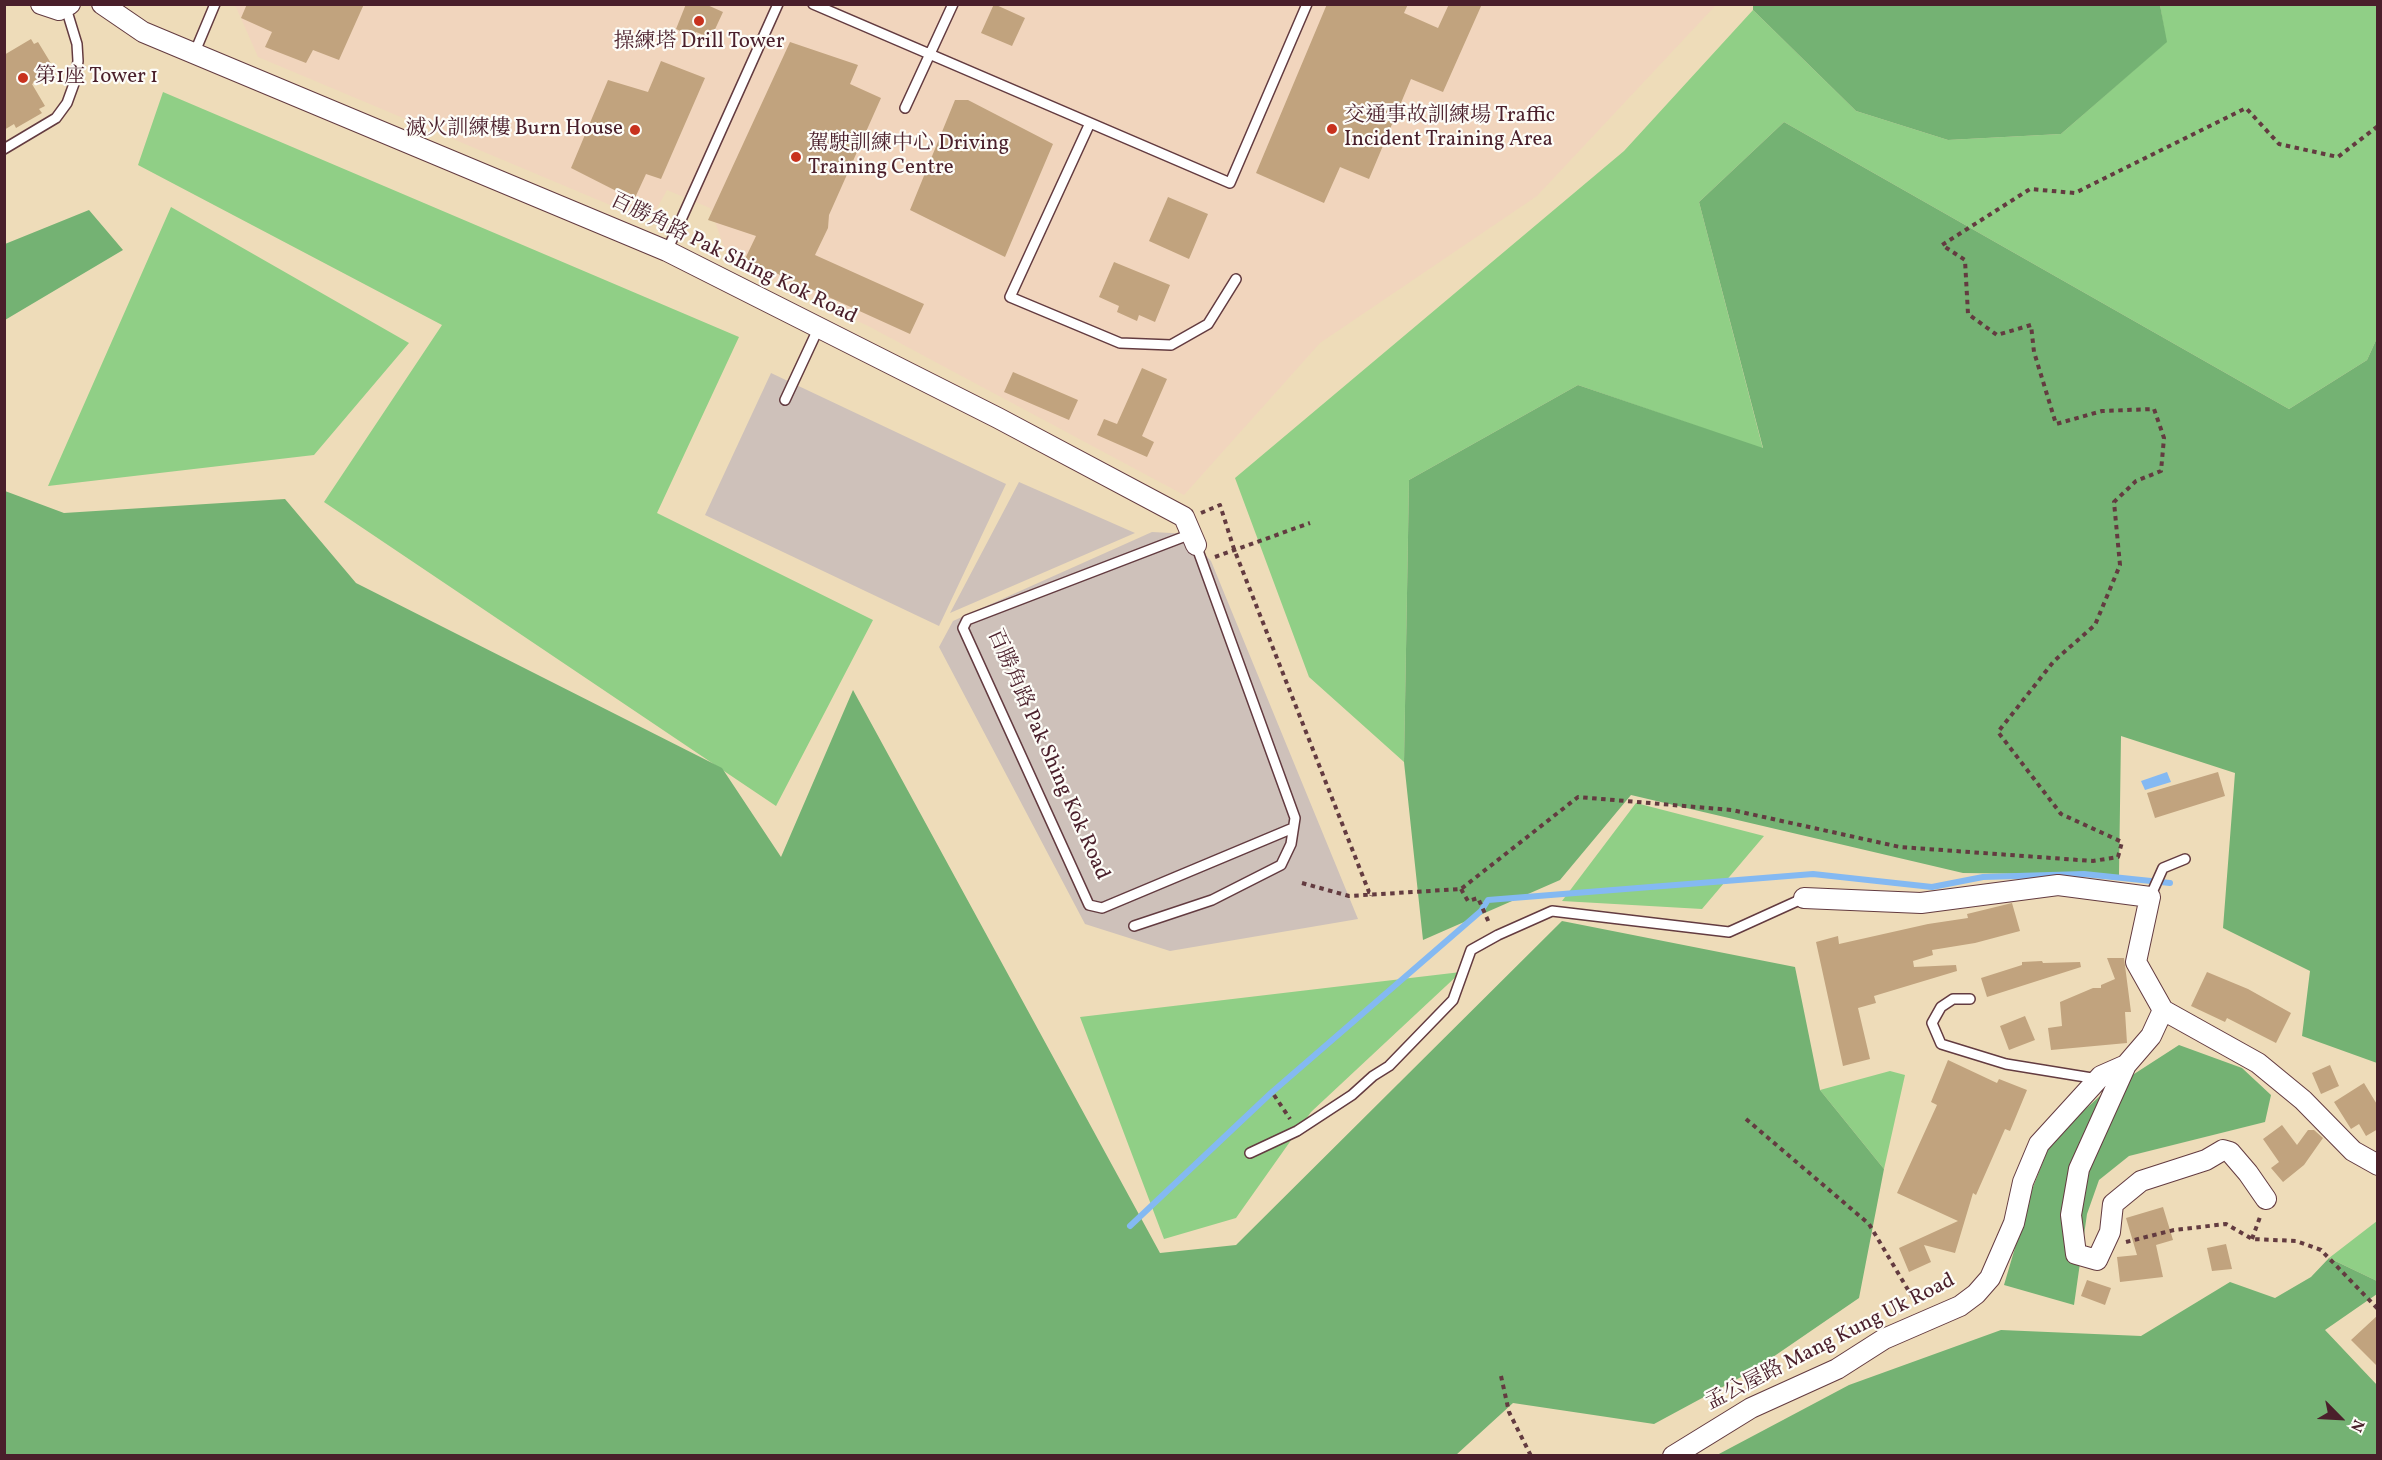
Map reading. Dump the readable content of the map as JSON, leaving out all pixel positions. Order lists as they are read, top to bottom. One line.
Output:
{"streets":{"street":["百勝角路 Pak Shing Kok Road","孟公屋路 Mang Kung Uk Road"]},"places":["操練塔 Drill Tower","第1座 Tower 1","交通事故訓練場 Traffic Incident Training Area","滅火訓練樓 Burn House","駕駛訓練中心 Driving Training Centre"],"north":"bottom right"}
